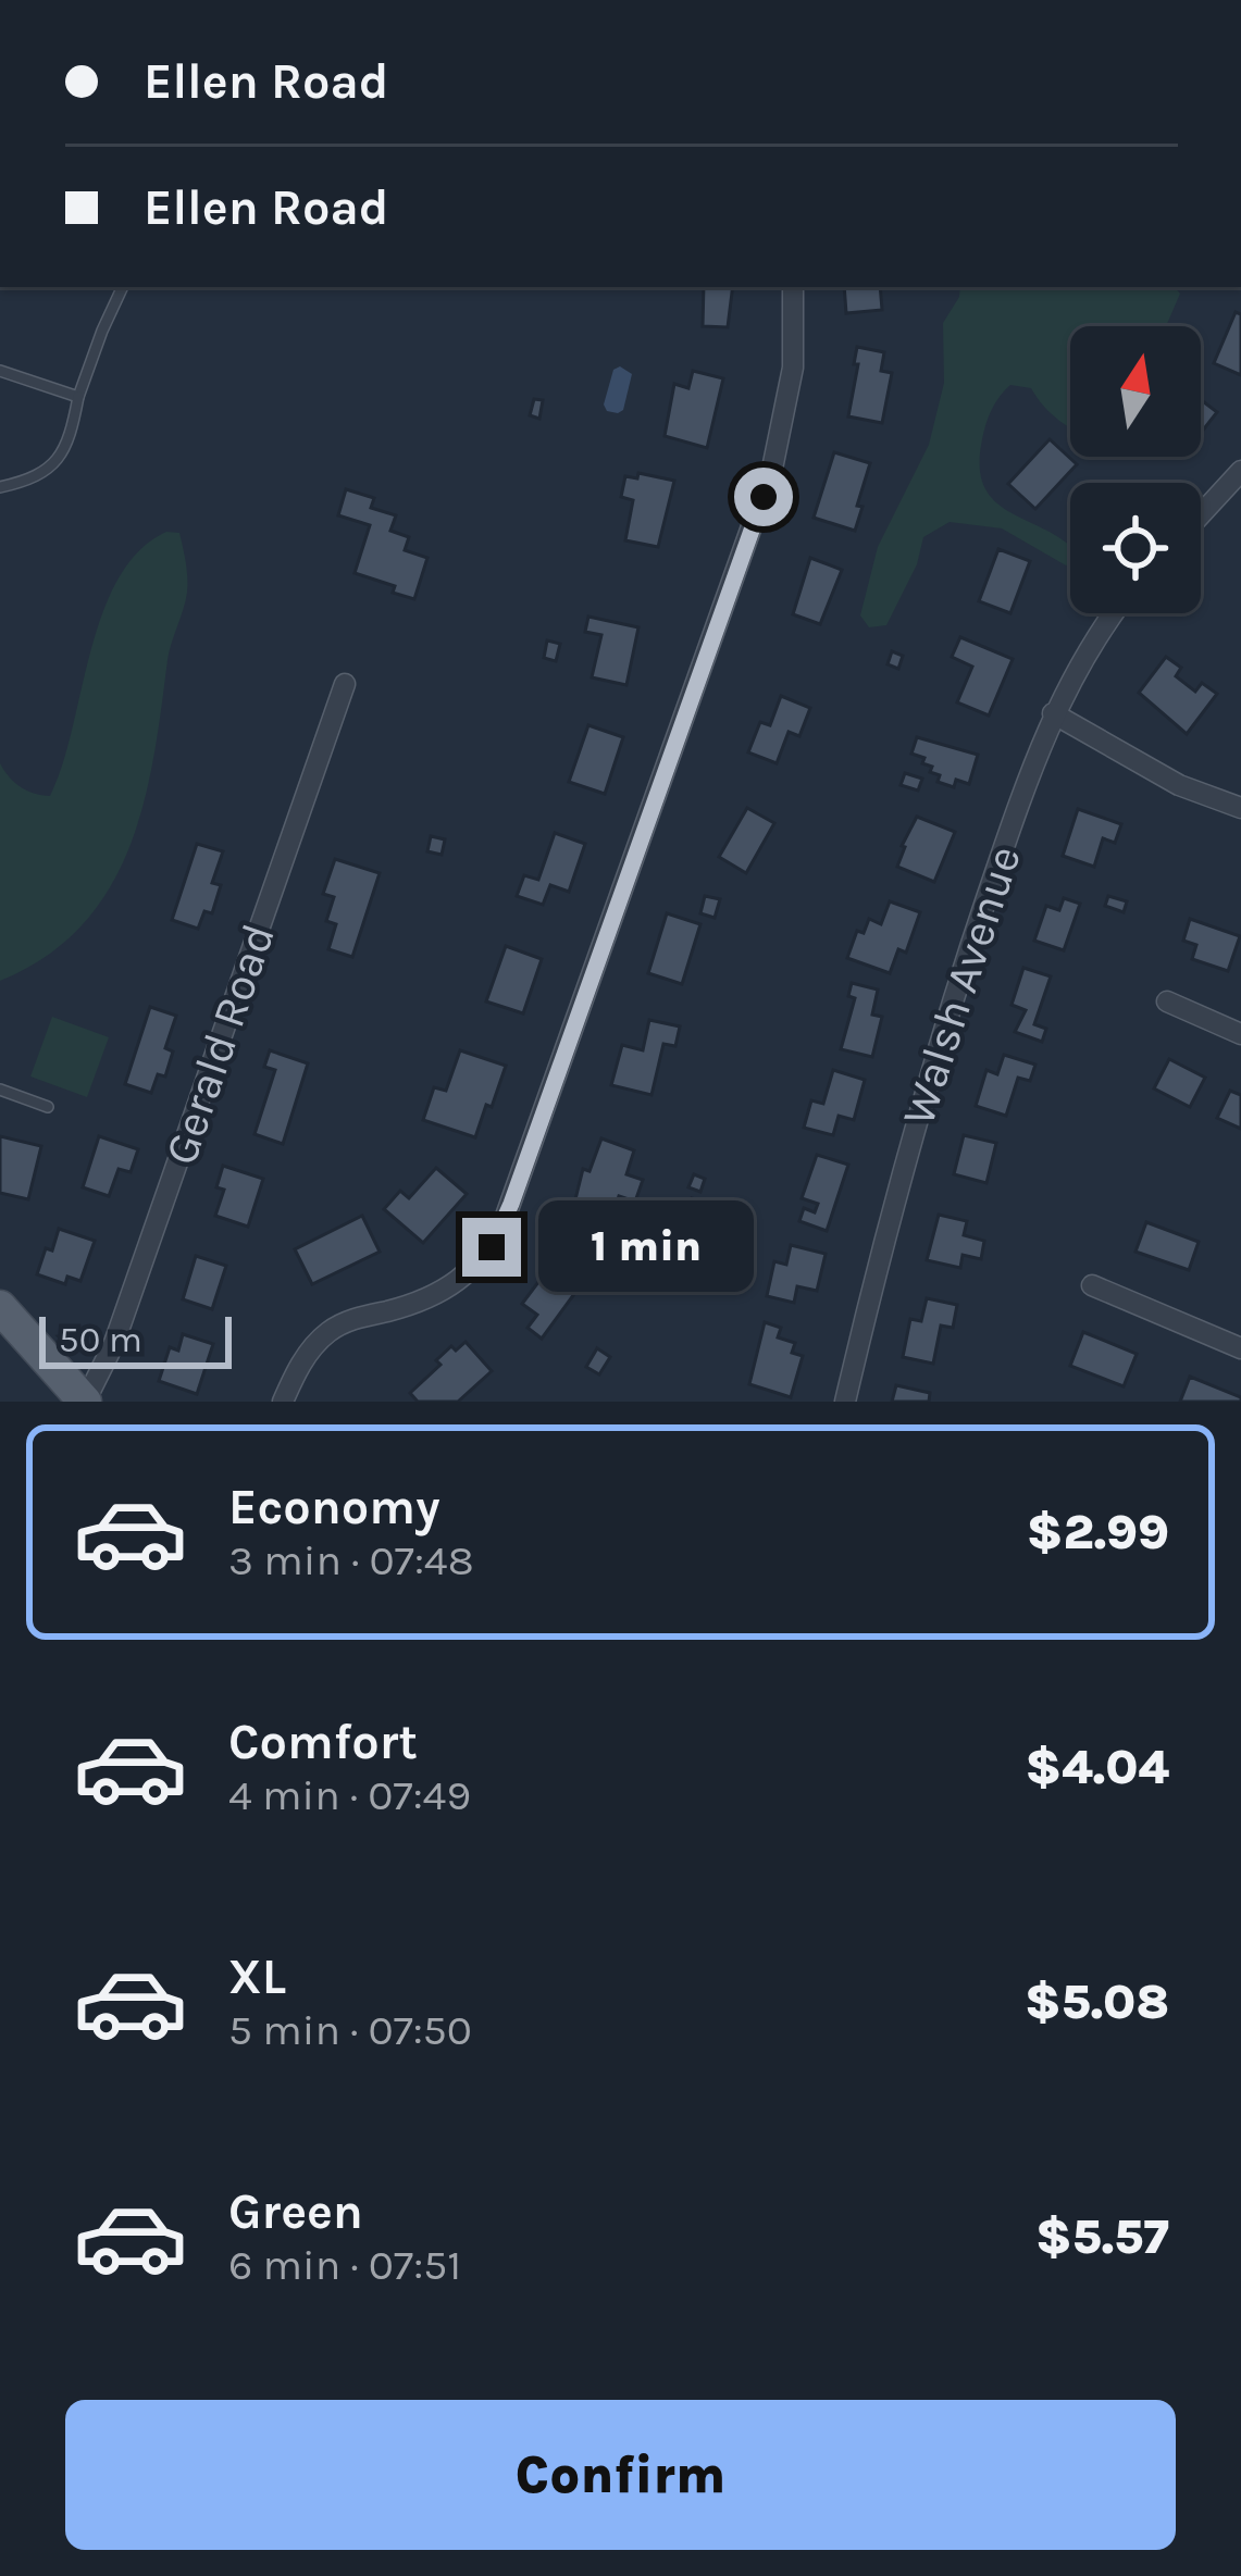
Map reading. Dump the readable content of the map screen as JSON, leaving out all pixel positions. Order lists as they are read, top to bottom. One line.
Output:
{"streets":{"street":["Walsh Avenue","Gerald Road"]},"scale_bar":"50 m","north":"top","page":{"banner":["Ellen Road","Ellen Road"],"bubble":"1 min","scale":"50 m","list":[{"name":"Economy","note":"3 min · 07:48","value":"$2.99"},{"name":"Comfort","note":"4 min · 07:49","value":"$4.04"},{"name":"XL","note":"5 min · 07:50","value":"$5.08"},{"name":"Green","note":"6 min · 07:51","value":"$5.57"}],"buttons":"Confirm"}}
